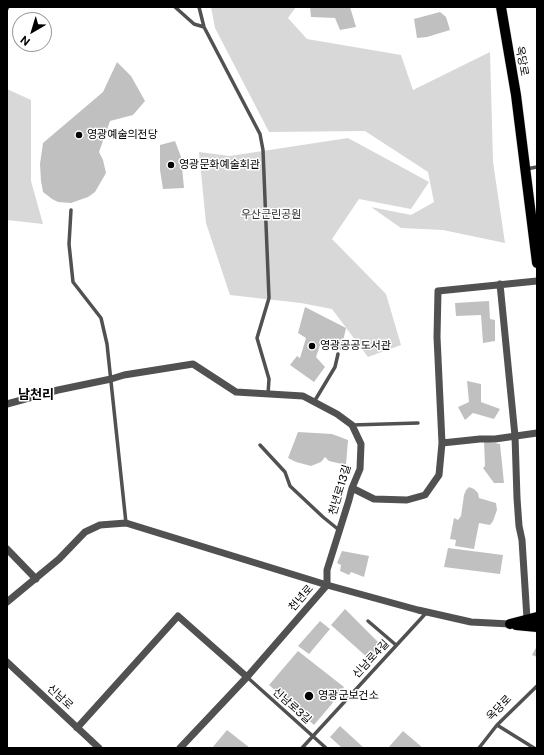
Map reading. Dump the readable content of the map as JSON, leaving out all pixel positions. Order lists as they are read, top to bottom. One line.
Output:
{"streets":{"main road":["옥당로"],"street":["천년로13길","천년로","신남로"],"lane":["신남로4길","신남로3길"]},"crossings":[["천년로13길","천년로"],["천년로","신남로4길"],["천년로","신남로3길"],["신남로4길","신남로3길"]],"districts":["남천리"],"parks":["우산근린공원"],"places":["영광예술의전당","영광문화예술회관","영광공공도서관","영광군보건소"],"north":"bottom left"}
